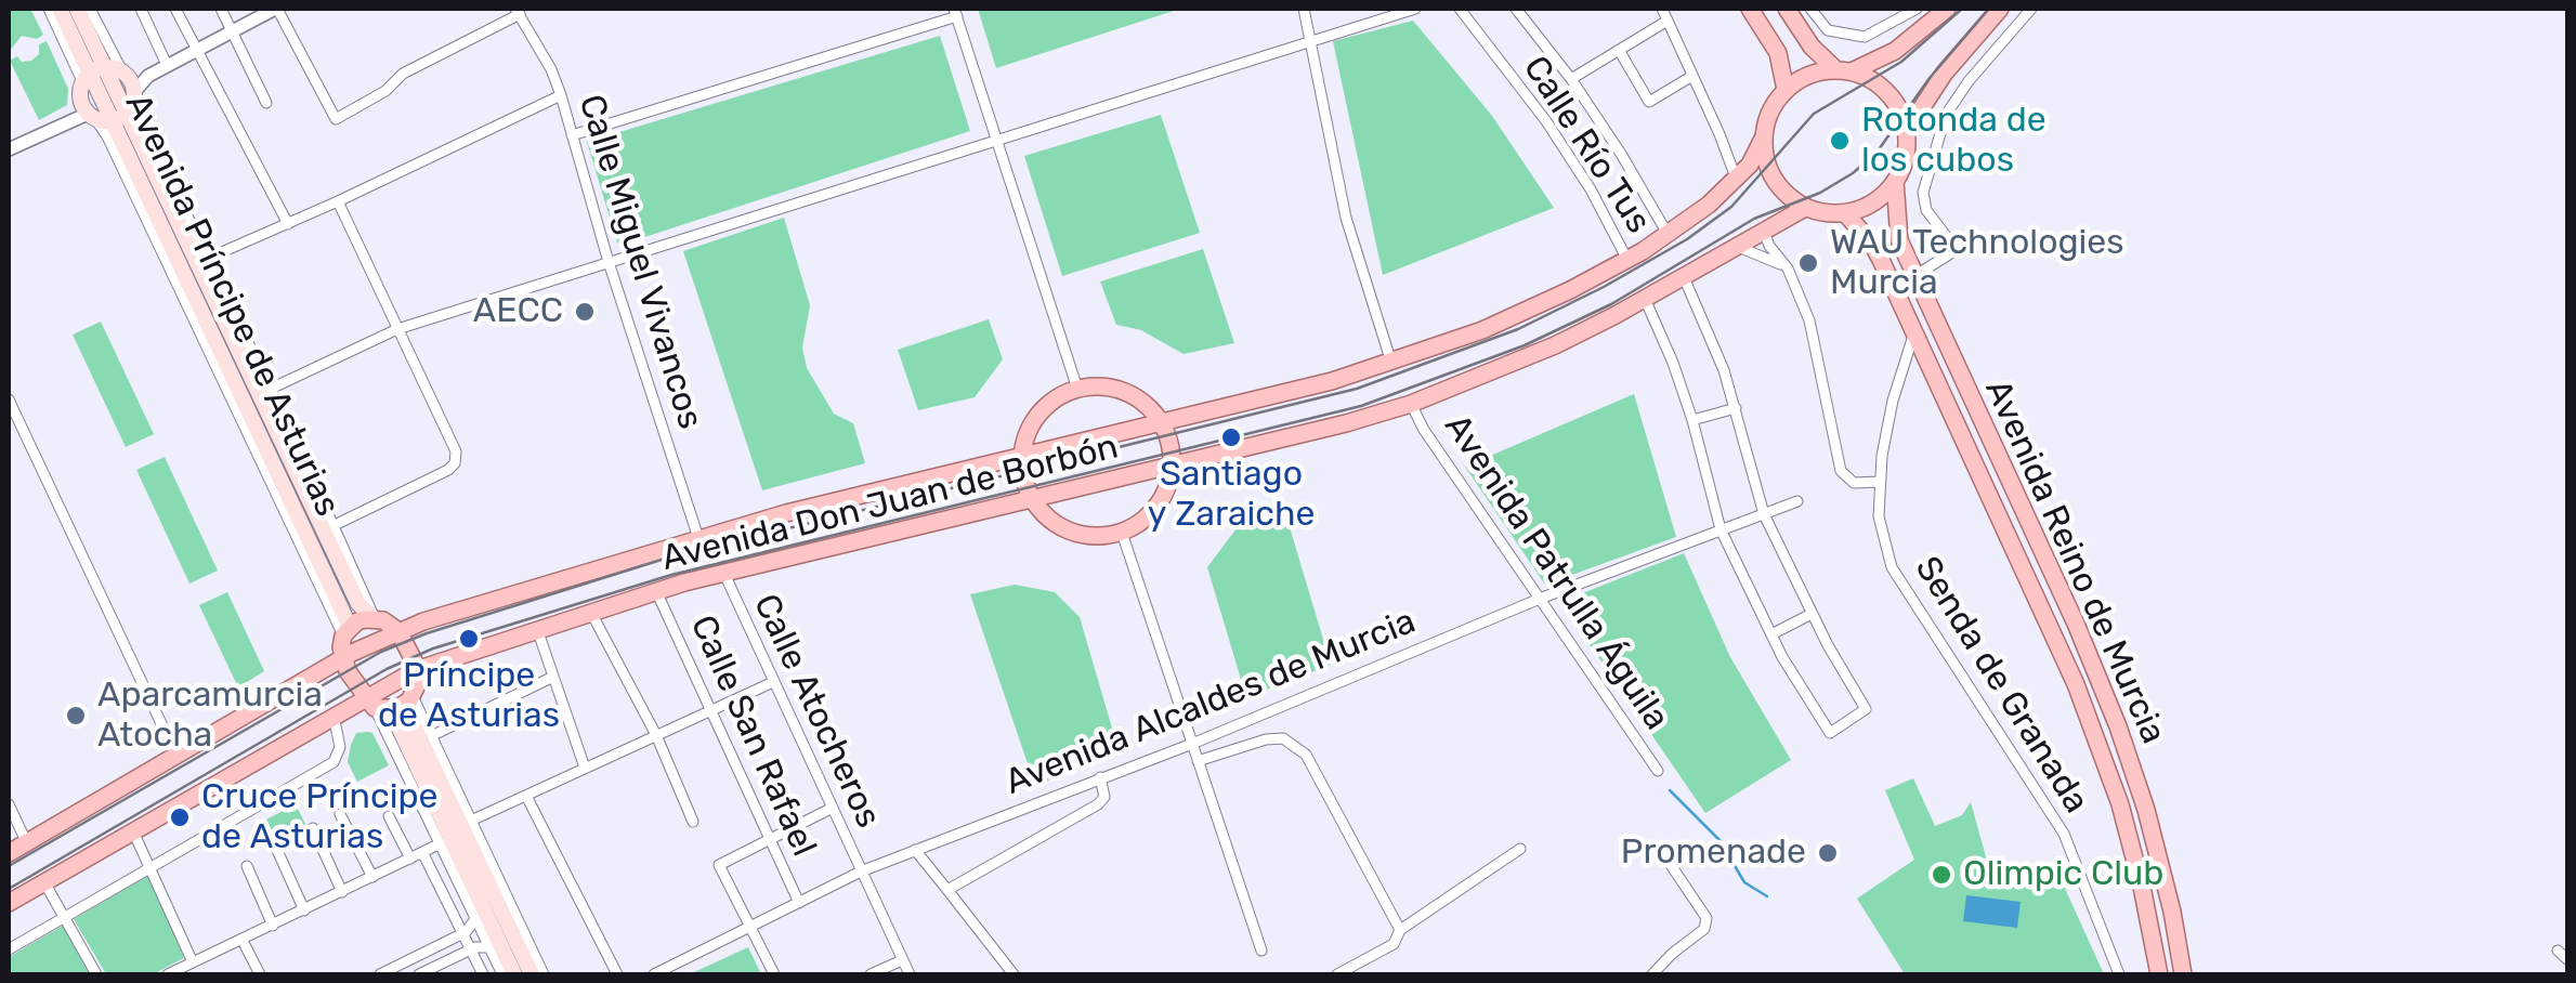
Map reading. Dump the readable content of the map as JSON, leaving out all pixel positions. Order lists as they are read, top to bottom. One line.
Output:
{"streets":{"main road":["Avenida Príncipe de Asturias","Avenida Don Juan de Borbón","Avenida Reino de Murcia"],"street":["Calle Río Tus","Calle Miguel Vivancos","Avenida Patrulla Águila","Senda de Granada","Avenida Alcaldes de Murcia","Calle Atocheros","Calle San Rafael"]},"crossings":[["Calle Río Tus","Avenida Don Juan de Borbón"],["Calle Miguel Vivancos","Avenida Don Juan de Borbón"],["Avenida Don Juan de Borbón","Avenida Reino de Murcia"],["Avenida Don Juan de Borbón","Avenida Patrulla Águila"],["Avenida Don Juan de Borbón","Calle Atocheros"],["Avenida Don Juan de Borbón","Calle San Rafael"],["Avenida Reino de Murcia","Senda de Granada"],["Avenida Patrulla Águila","Avenida Alcaldes de Murcia"],["Avenida Alcaldes de Murcia","Calle Atocheros"],["Avenida Alcaldes de Murcia","Calle San Rafael"]],"places":["Rotonda de los cubos","WAU Technologies Murcia","AECC","Santiago y Zaraiche","Príncipe de Asturias","Aparcamurcia Atocha","Cruce Príncipe de Asturias","Promenade","Olimpic Club"]}
